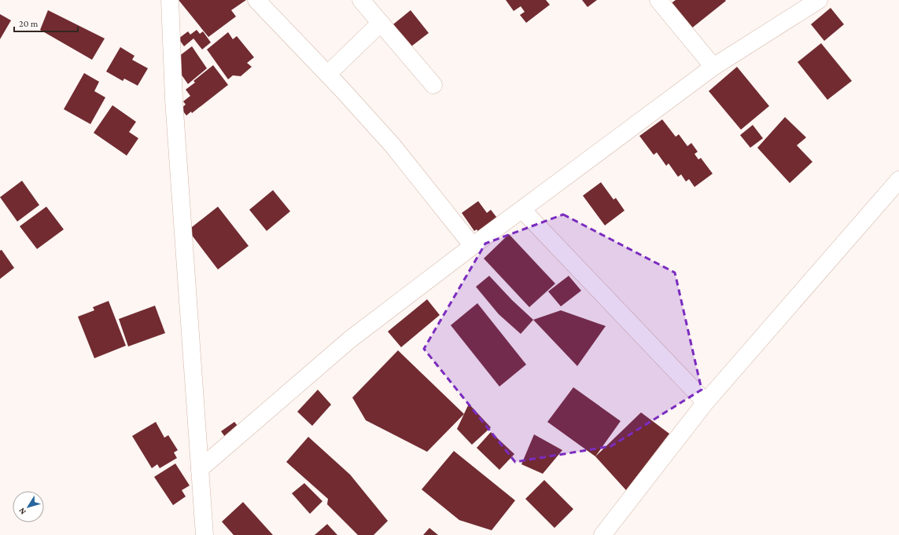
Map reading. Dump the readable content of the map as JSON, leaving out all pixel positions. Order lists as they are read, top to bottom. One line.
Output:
{"scale_bar":"20 m","north":"bottom left"}
